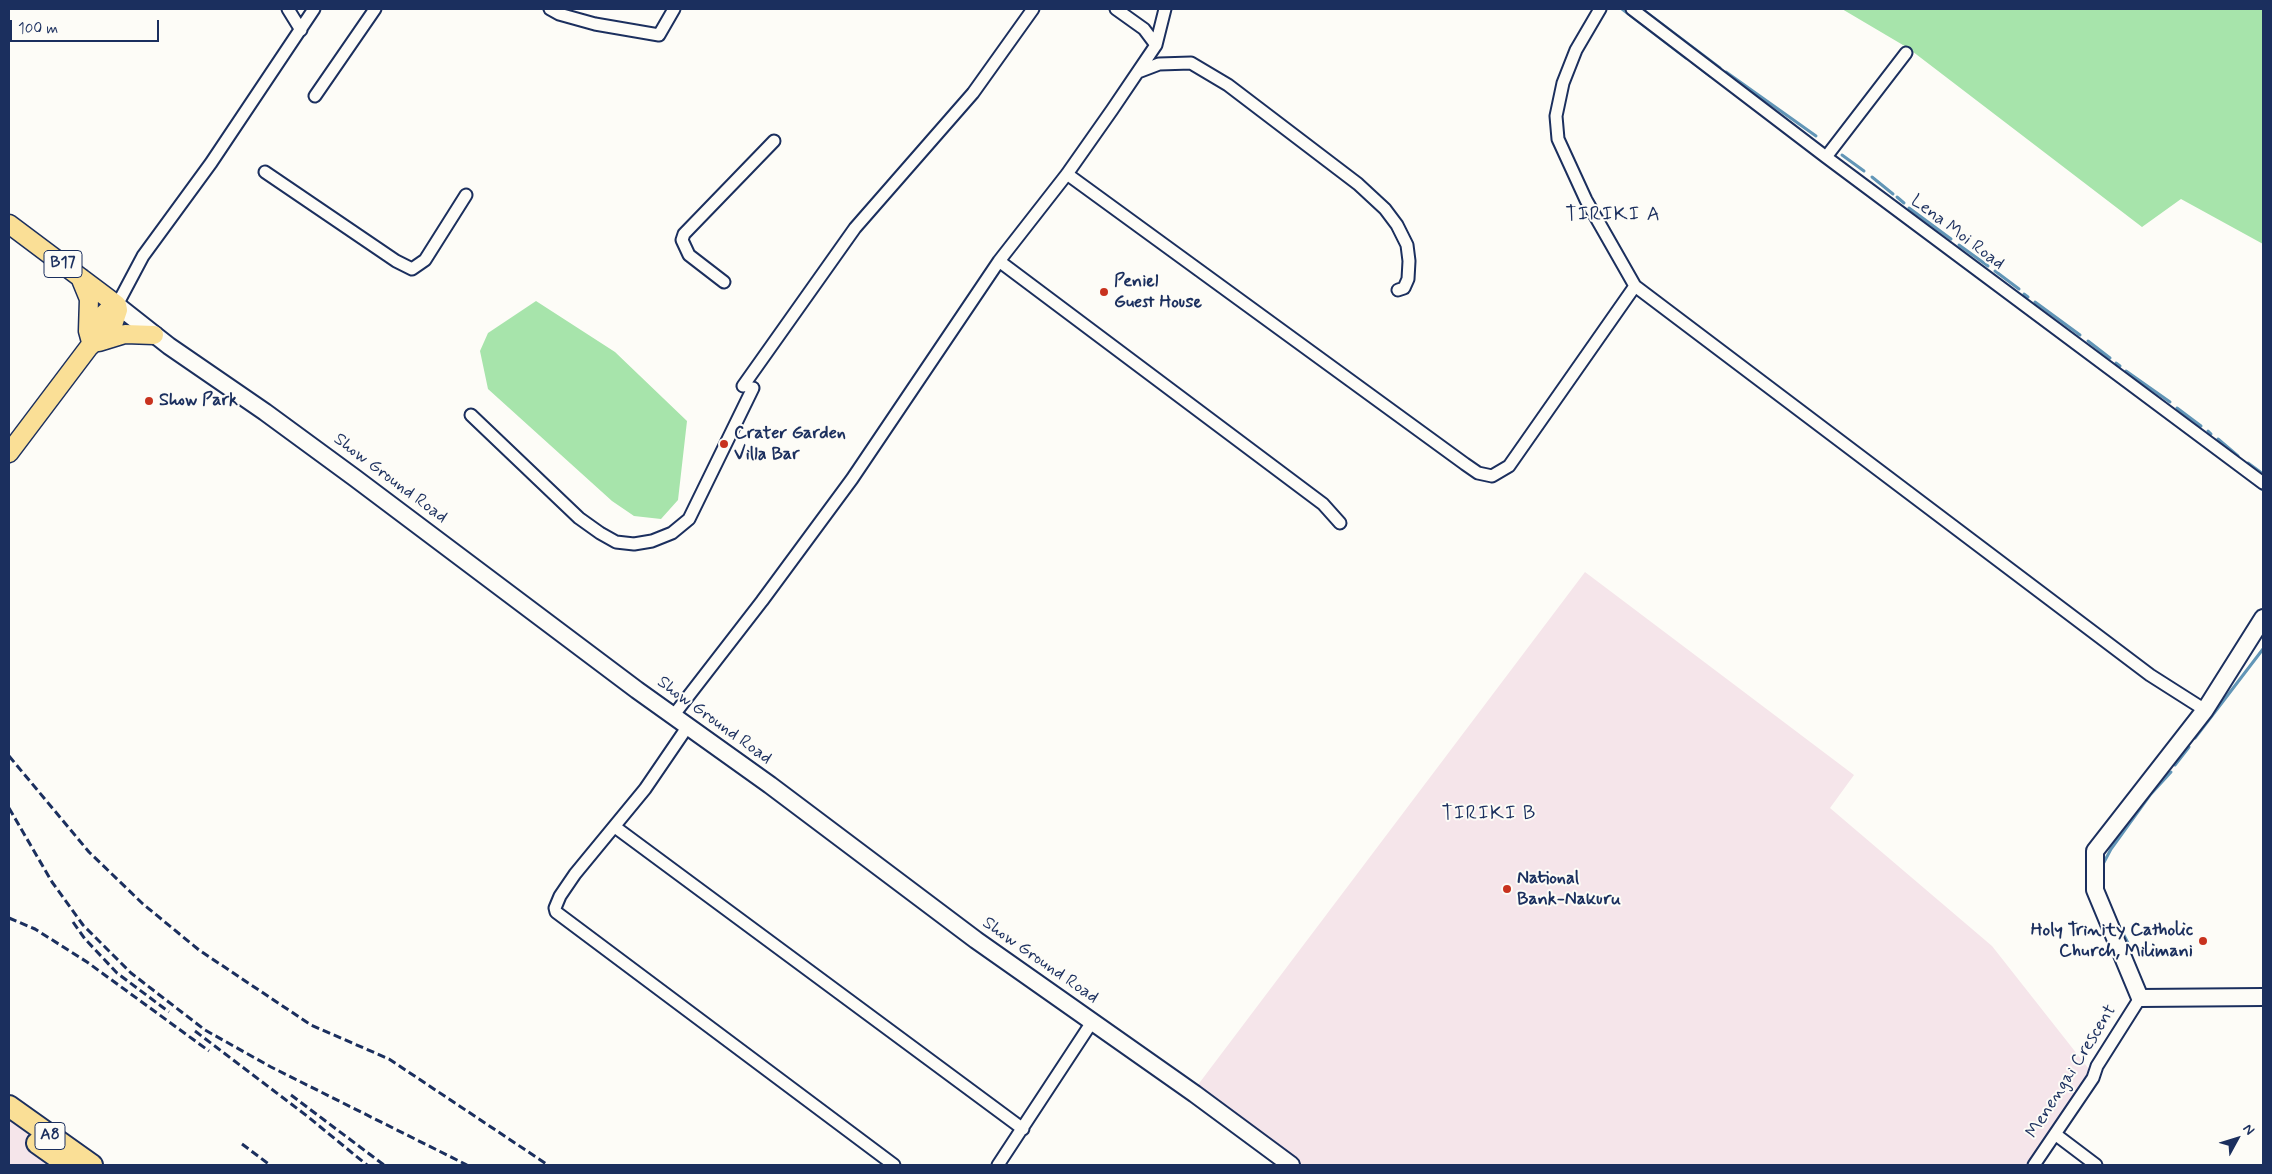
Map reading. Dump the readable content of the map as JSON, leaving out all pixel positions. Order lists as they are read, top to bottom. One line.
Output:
{"streets":{"highway":["A8"],"main road":["B17","Show Ground Road"],"street":["Lena Moi Road","Menengai Crescent"]},"crossings":[["B17","Show Ground Road"]],"districts":["TIRIKI A","TIRIKI B"],"places":["Peniel Guest House","Show Park","Crater Garden Villa Bar","National Bank-Nakuru","Holy Trinity Catholic Church, Milimani"],"scale_bar":"100 m","north":"top right"}
